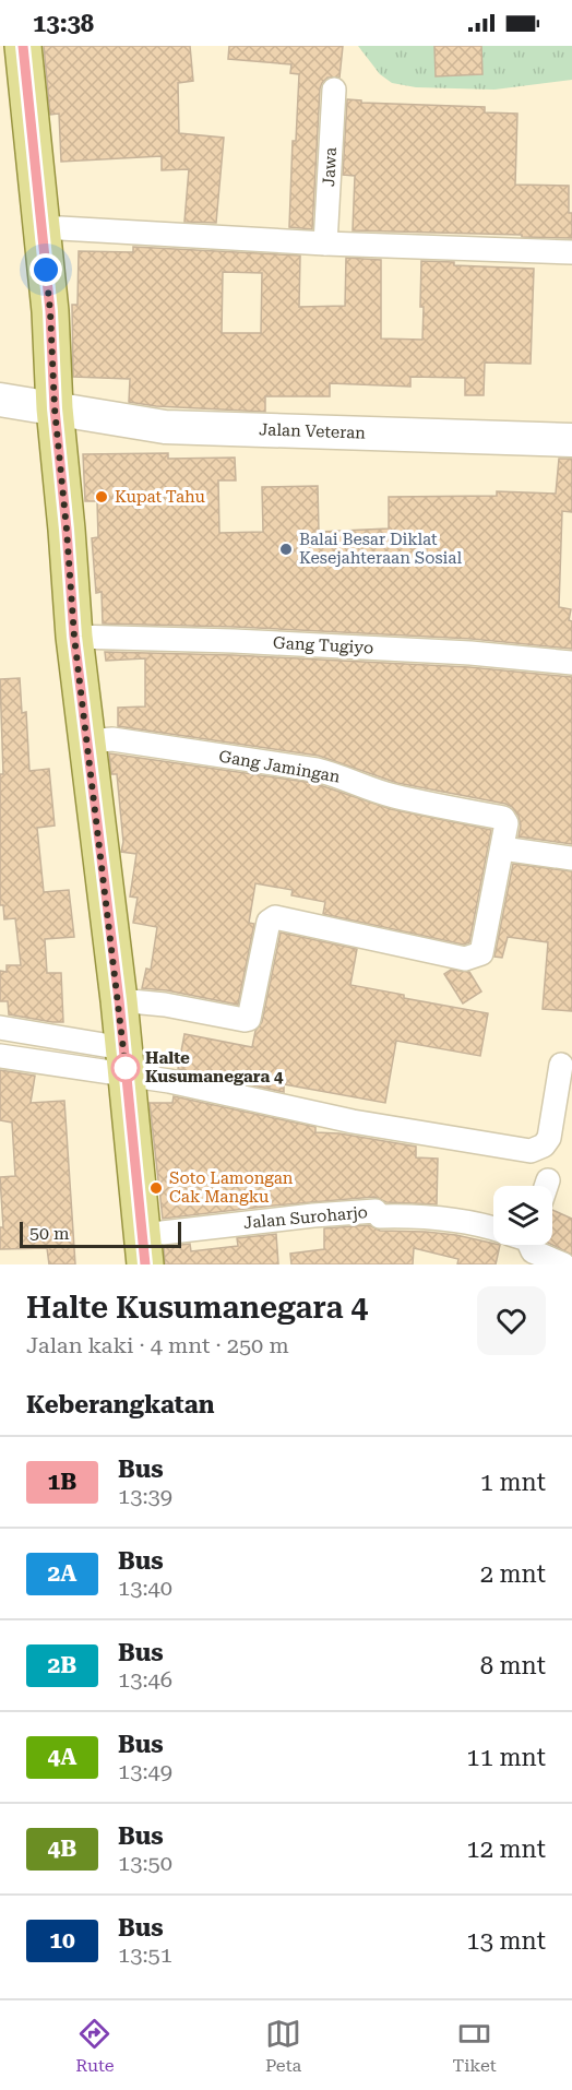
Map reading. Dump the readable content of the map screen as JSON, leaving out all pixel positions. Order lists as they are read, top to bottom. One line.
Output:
{"streets":{"main road":["Jalan Veteran"],"street":["Jawa","Gang Tugiyo","Gang Jamingan","Jalan Suroharjo"]},"places":["Kupat Tahu","Balai Besar Diklat Kesejahteraan Sosial","Halte Kusumanegara 4","Soto Lamongan Cak Mangku"],"lines":["bus line 1B"],"scale_bar":"50 m","page":{"status":"13:38","scale":"50 m","heading":[["Halte Kusumanegara 4","Jalan kaki · 4 mnt · 250 m"],"Keberangkatan"],"list":[{"mark":"1B","name":"Bus","note":"13:39","value":"1 mnt"},{"mark":"2A","name":"Bus","note":"13:40","value":"2 mnt"},{"mark":"2B","name":"Bus","note":"13:46","value":"8 mnt"},{"mark":"4A","name":"Bus","note":"13:49","value":"11 mnt"},{"mark":"4B","name":"Bus","note":"13:50","value":"12 mnt"},{"mark":"10","name":"Bus","note":"13:51","value":"13 mnt"}],"tabs":["Rute","Peta","Tiket"]}}
